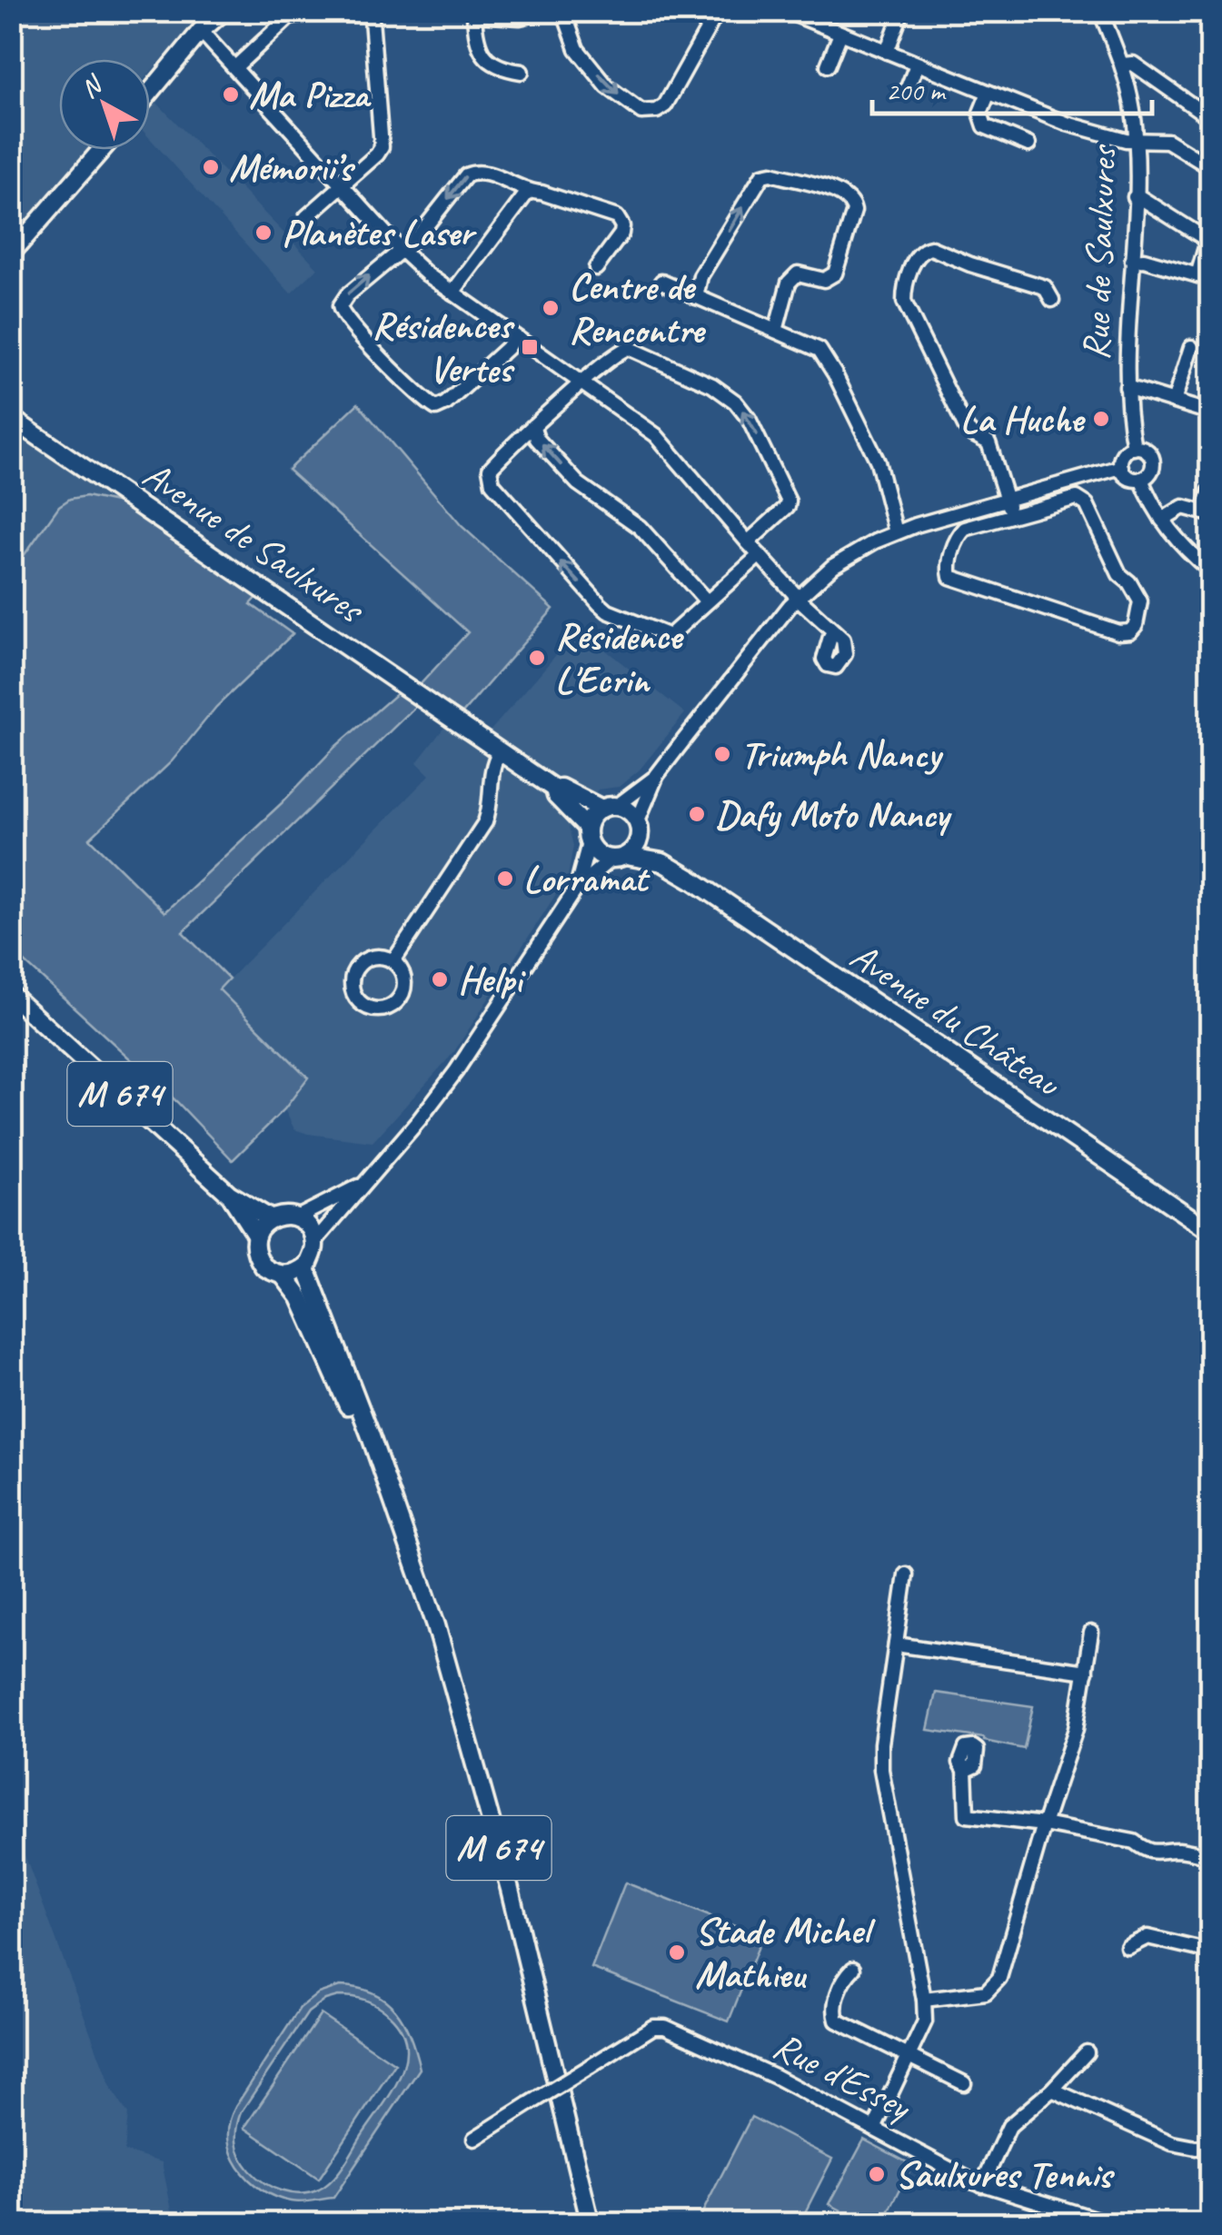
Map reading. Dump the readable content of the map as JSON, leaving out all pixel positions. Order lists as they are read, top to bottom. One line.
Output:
{"streets":{"main road":["Avenue de Saulxures","Avenue du Château","M 674"],"street":["Rue de Saulxures","Rue d'Essey"]},"places":{"other":["Ma Pizza","Mémorii’s","Planètes Laser","Centre de Rencontre","La Huche","Résidence L'Ecrin","Triumph Nancy","Dafy Moto Nancy","Lorramat","Helpi","Stade Michel Mathieu","Saulxures Tennis"],"transit":["Résidences Vertes"]},"scale_bar":"200 m","north":"top left"}
